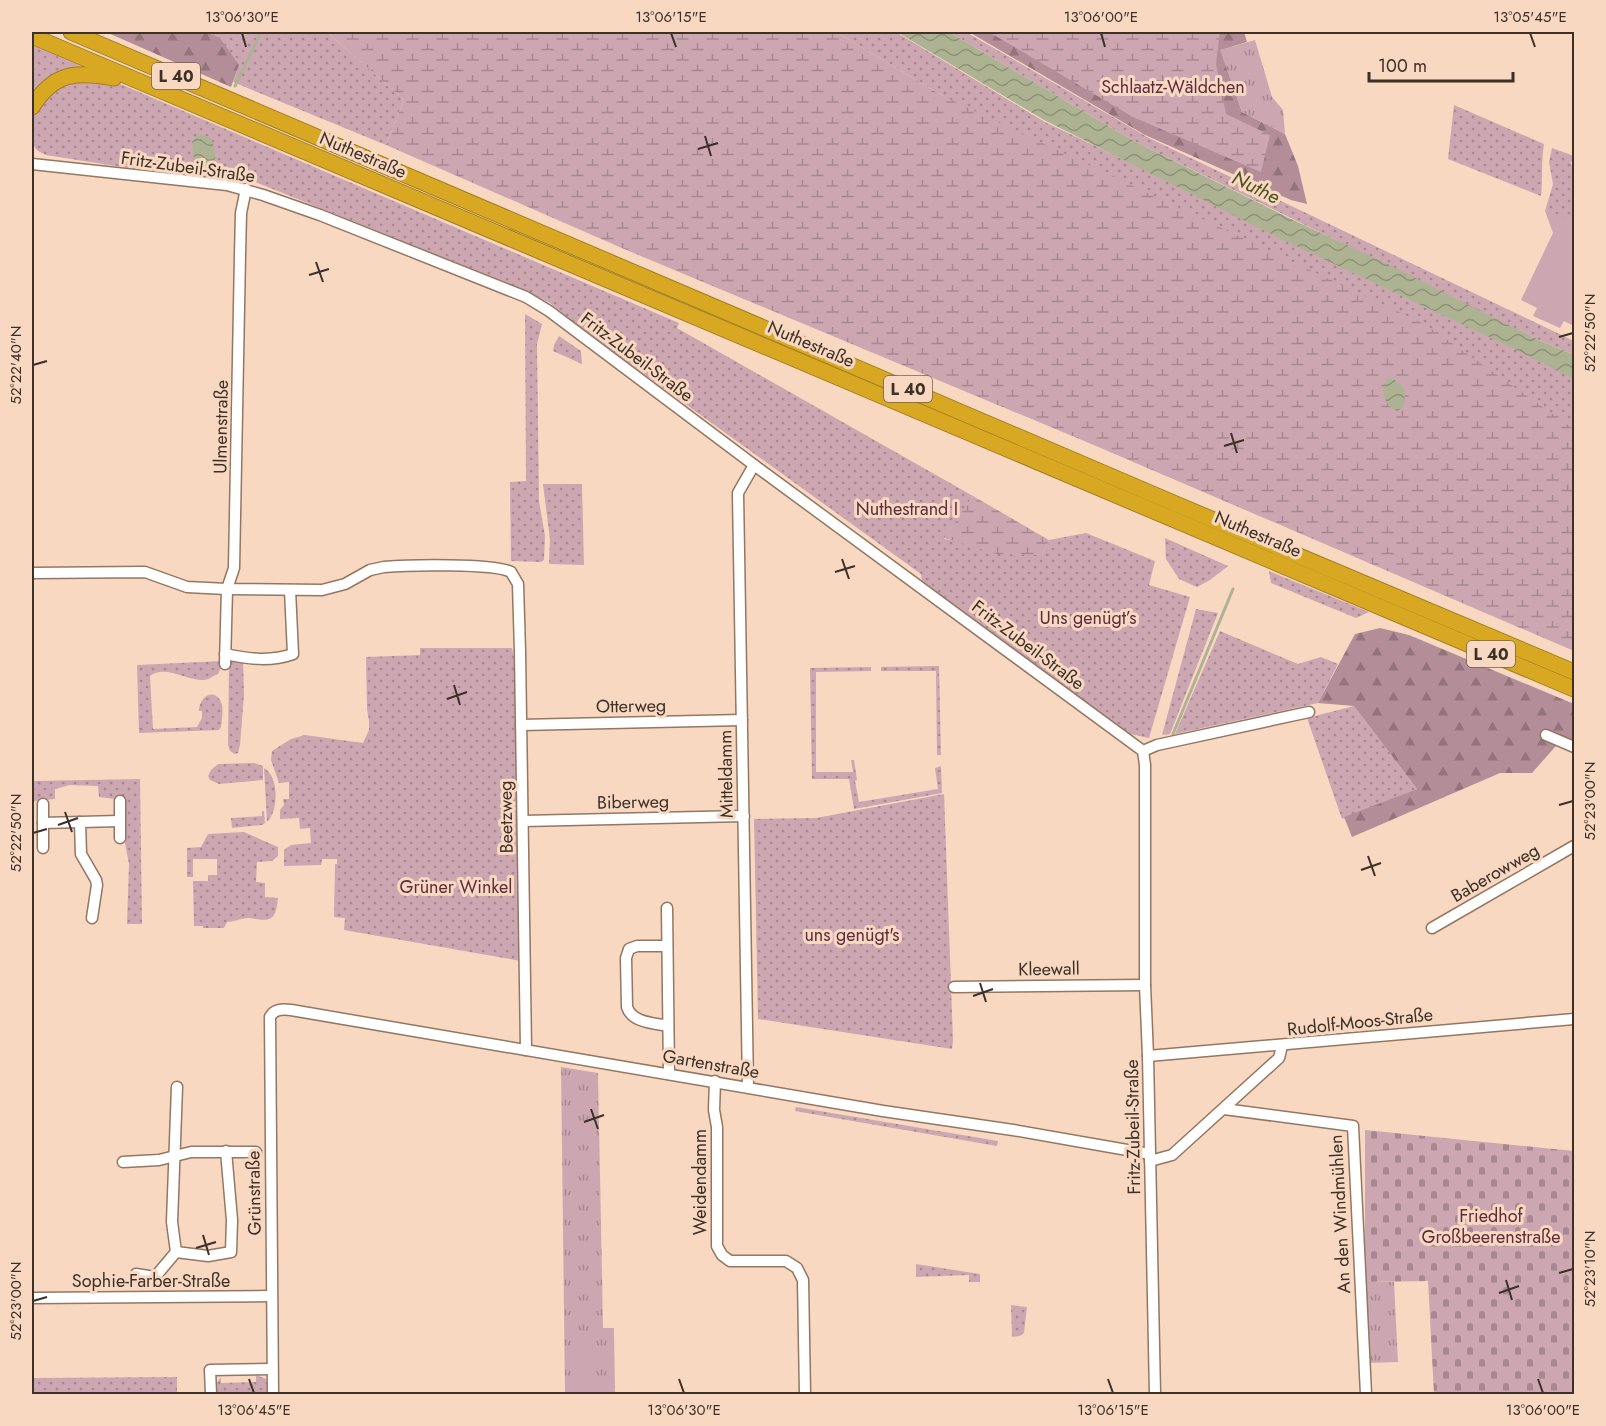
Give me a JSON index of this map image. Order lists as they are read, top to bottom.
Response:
{
  "streets": {
    "highway": ["L 40", "Nuthestraße"],
    "street": [
      "Fritz-Zubeil-Straße",
      "Ulmenstraße",
      "Otterweg",
      "Mitteldamm",
      "Biberweg",
      "Beetzweg",
      "Baberowweg",
      "Kleewall",
      "Rudolf-Moos-Straße",
      "Gartenstraße",
      "Weidendamm",
      "Grünstraße",
      "An den Windmühlen",
      "Sophie-Farber-Straße"
    ]
  },
  "crossings": [
    ["Fritz-Zubeil-Straße", "Ulmenstraße"],
    ["Fritz-Zubeil-Straße", "Mitteldamm"],
    ["Fritz-Zubeil-Straße", "Kleewall"],
    ["Fritz-Zubeil-Straße", "Rudolf-Moos-Straße"],
    ["Fritz-Zubeil-Straße", "Gartenstraße"],
    ["Ulmenstraße", "Beetzweg"],
    ["Otterweg", "Mitteldamm"],
    ["Otterweg", "Beetzweg"],
    ["Mitteldamm", "Biberweg"],
    ["Mitteldamm", "Gartenstraße"],
    ["Biberweg", "Beetzweg"],
    ["Beetzweg", "Gartenstraße"],
    ["Gartenstraße", "Weidendamm"],
    ["Gartenstraße", "Grünstraße"],
    ["Grünstraße", "Sophie-Farber-Straße"]
  ],
  "water": ["Nuthe"],
  "parks": [
    "Schlaatz-Wäldchen",
    "Nuthestrand I",
    "Uns genügt’s",
    "Grüner Winkel",
    "uns genügt's",
    "Friedhof Großbeerenstraße"
  ],
  "scale_bar": "100 m",
  "coordinates": [
    "13°06'30\"E",
    "13°06'15\"E",
    "13°06'00\"E",
    "13°05'45\"E",
    "52°22'50\"N",
    "52°22'40\"N",
    "52°23'00\"N",
    "52°23'10\"N",
    "13°06'45\"E"
  ]
}
